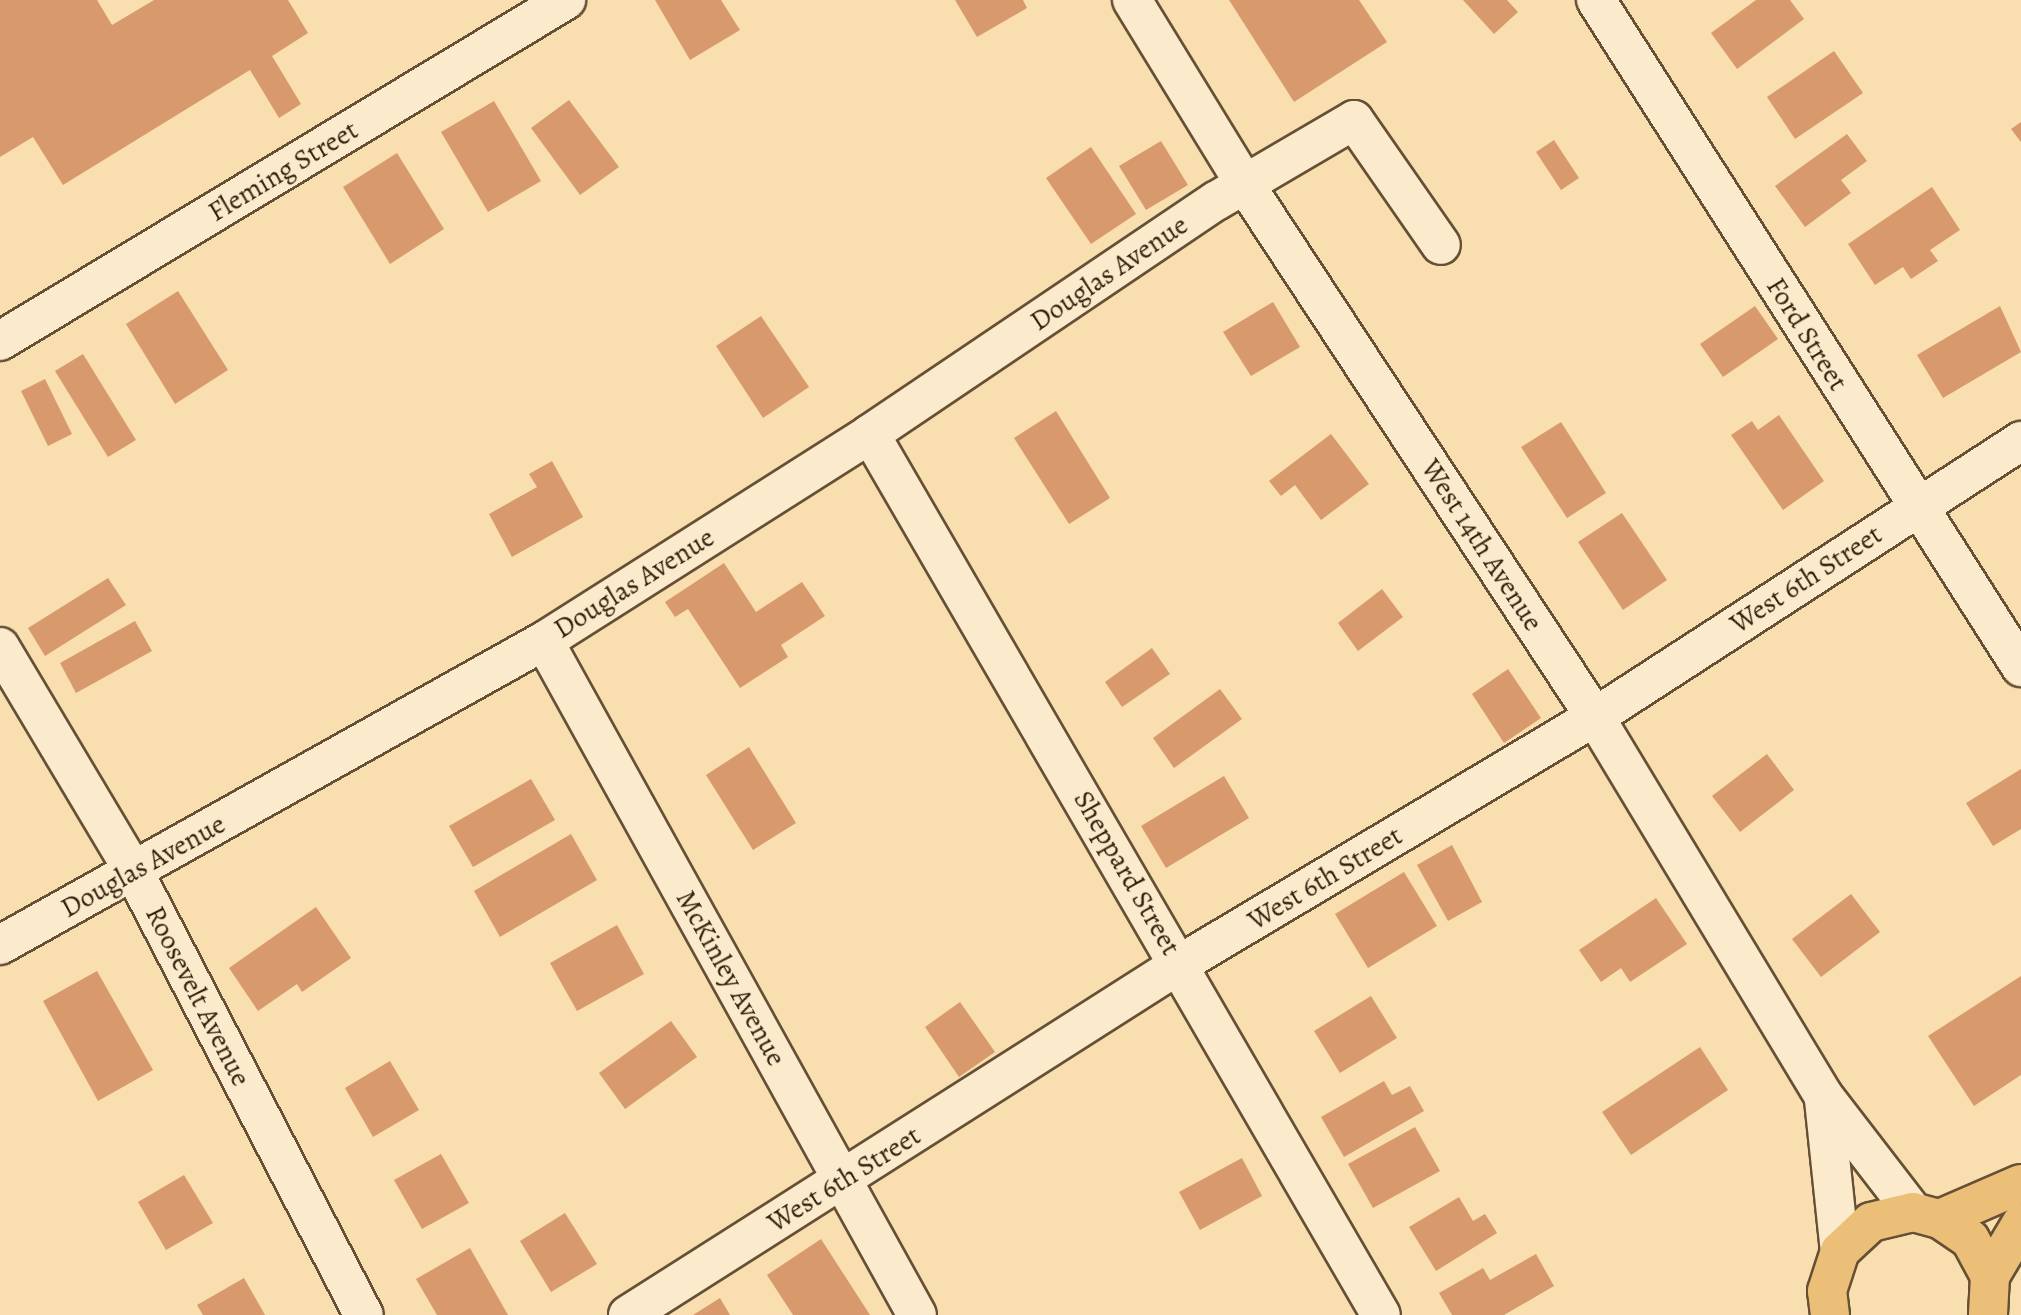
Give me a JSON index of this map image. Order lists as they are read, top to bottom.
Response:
{
  "streets": {
    "street": [
      "Fleming Street",
      "Douglas Avenue",
      "Ford Street",
      "West 14th Avenue",
      "West 6th Street",
      "Sheppard Street",
      "McKinley Avenue",
      "Roosevelt Avenue"
    ]
  },
  "crossings": [
    ["Douglas Avenue", "West 14th Avenue"],
    ["Douglas Avenue", "Sheppard Street"],
    ["Douglas Avenue", "McKinley Avenue"],
    ["Douglas Avenue", "Roosevelt Avenue"],
    ["Ford Street", "West 6th Street"],
    ["West 14th Avenue", "West 6th Street"],
    ["West 6th Street", "Sheppard Street"],
    ["West 6th Street", "McKinley Avenue"]
  ]
}
